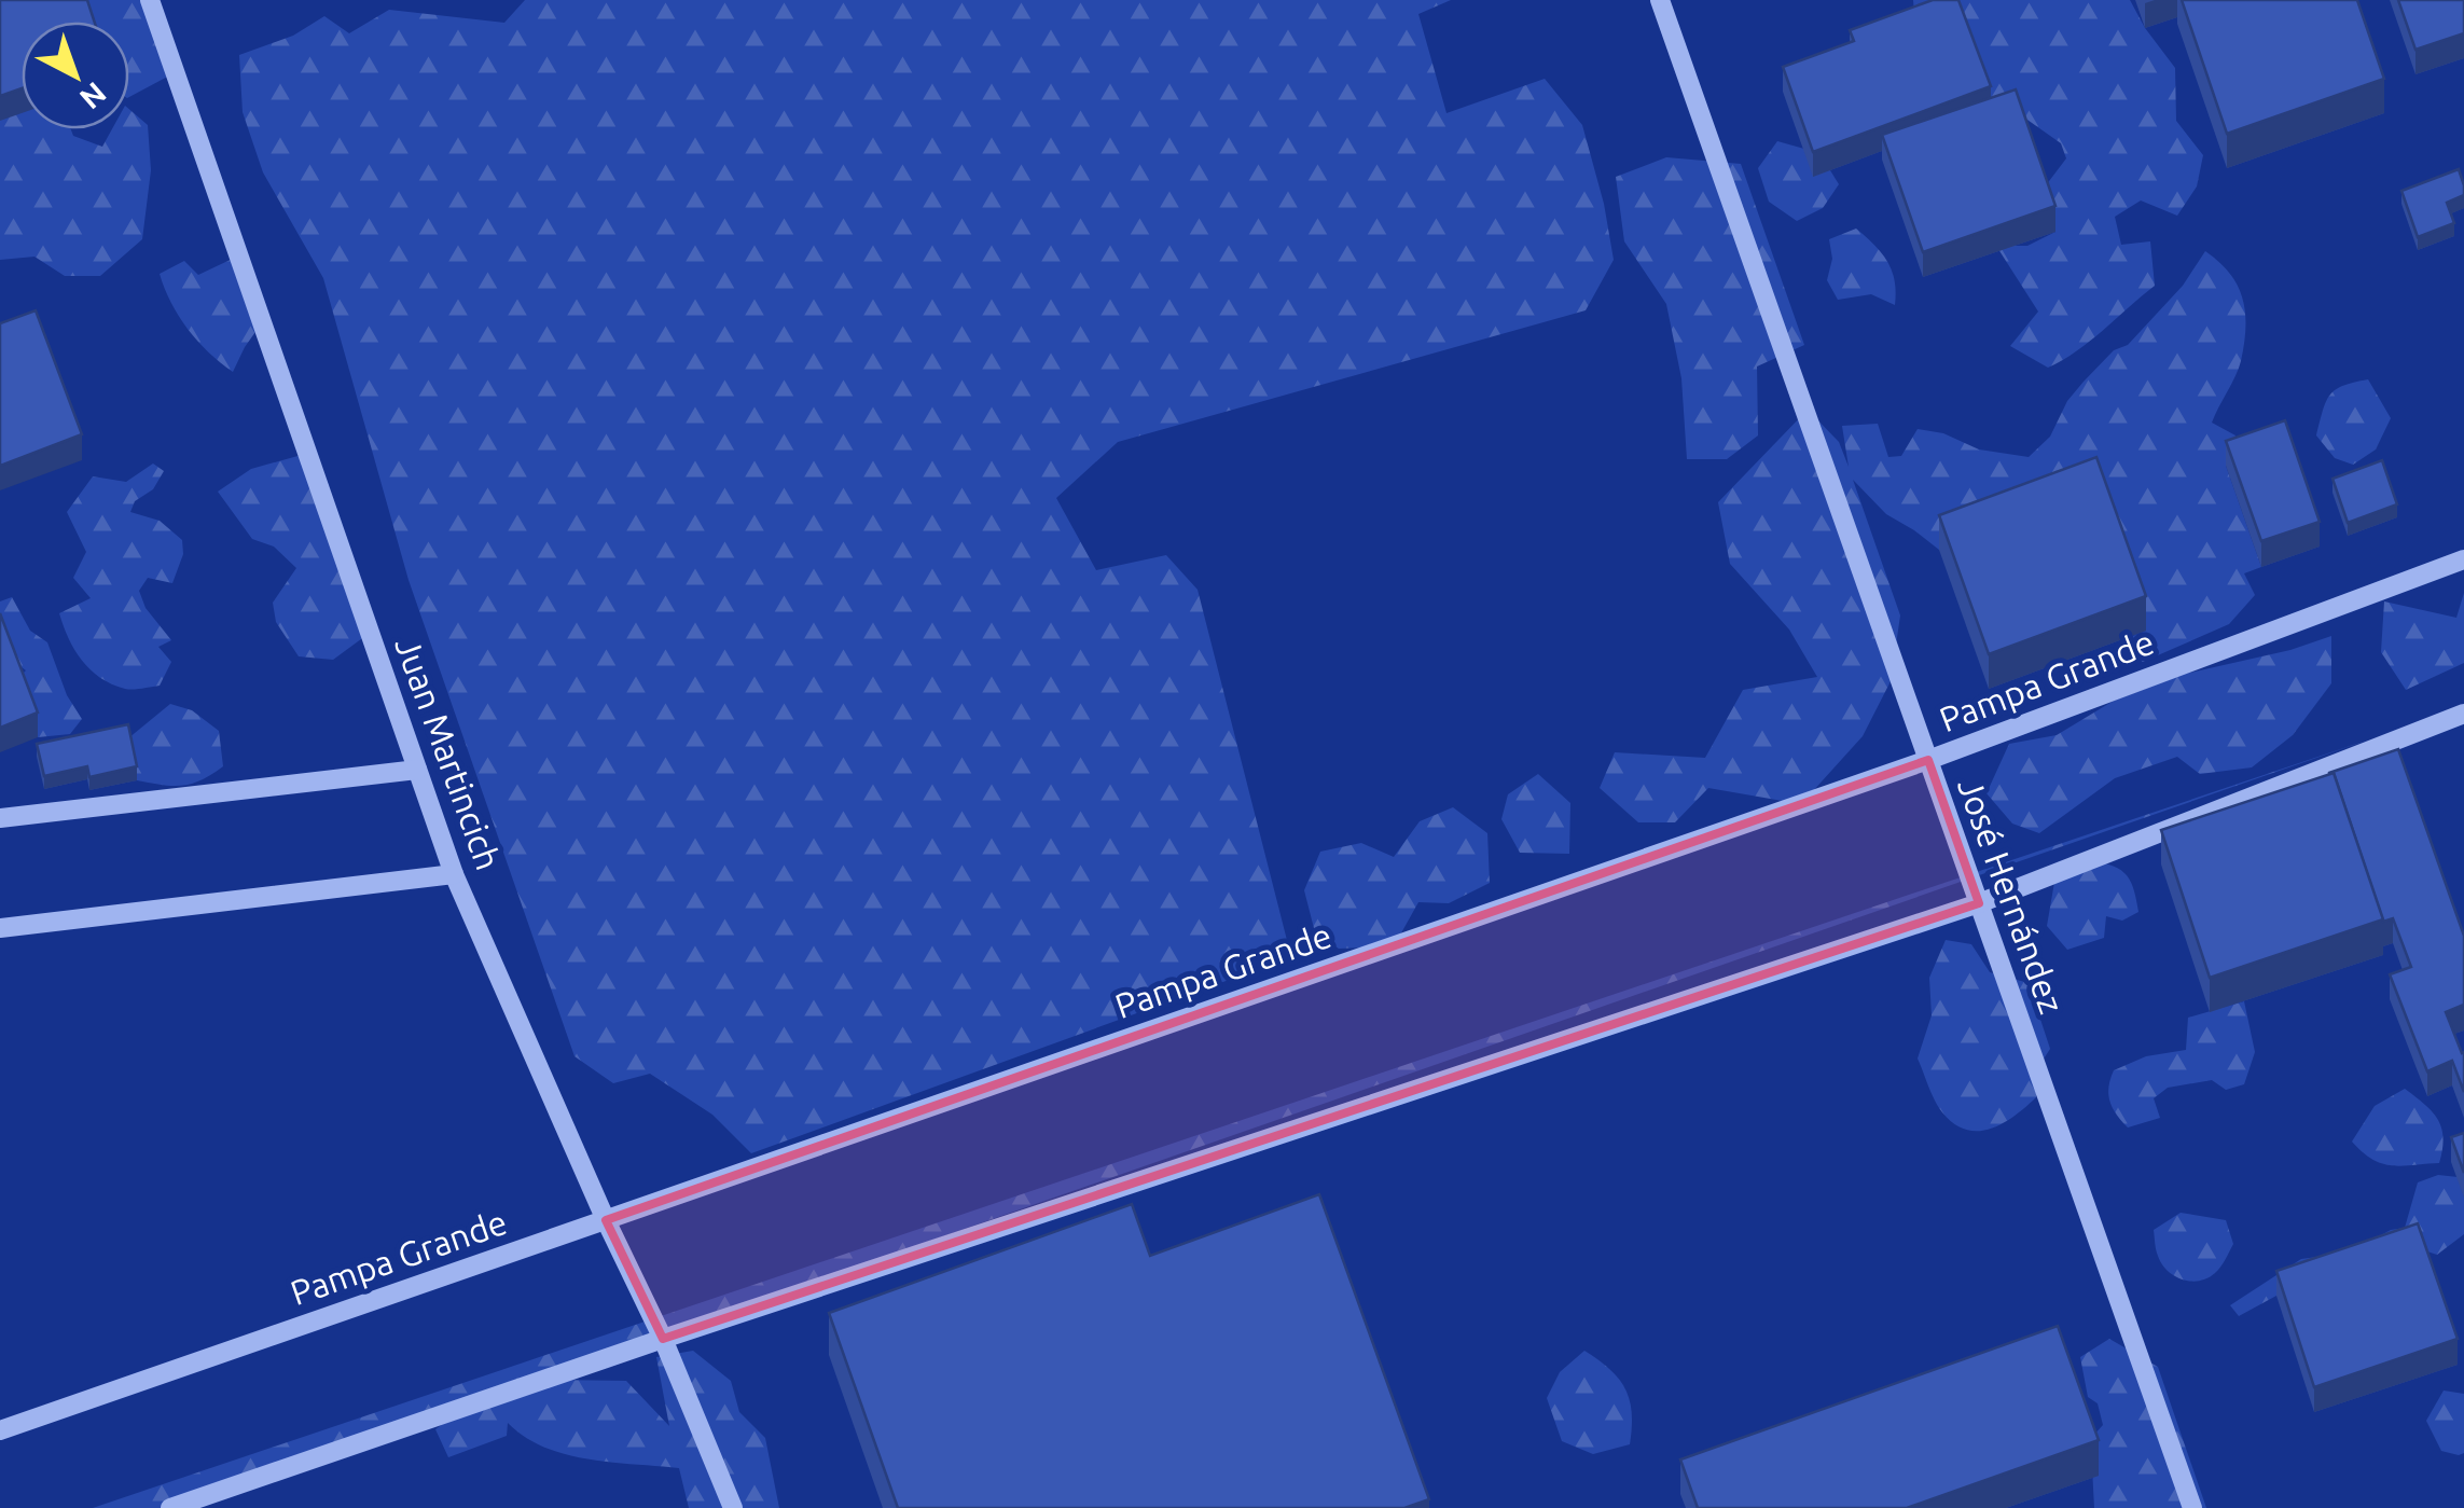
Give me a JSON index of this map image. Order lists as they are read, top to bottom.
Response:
{
  "streets": {
    "street": ["Pampa Grande", "Juan Martincich", "José Hernández"]
  },
  "crossings": [
    ["Pampa Grande", "Juan Martincich"],
    ["Pampa Grande", "José Hernández"]
  ],
  "north": "bottom right"
}
